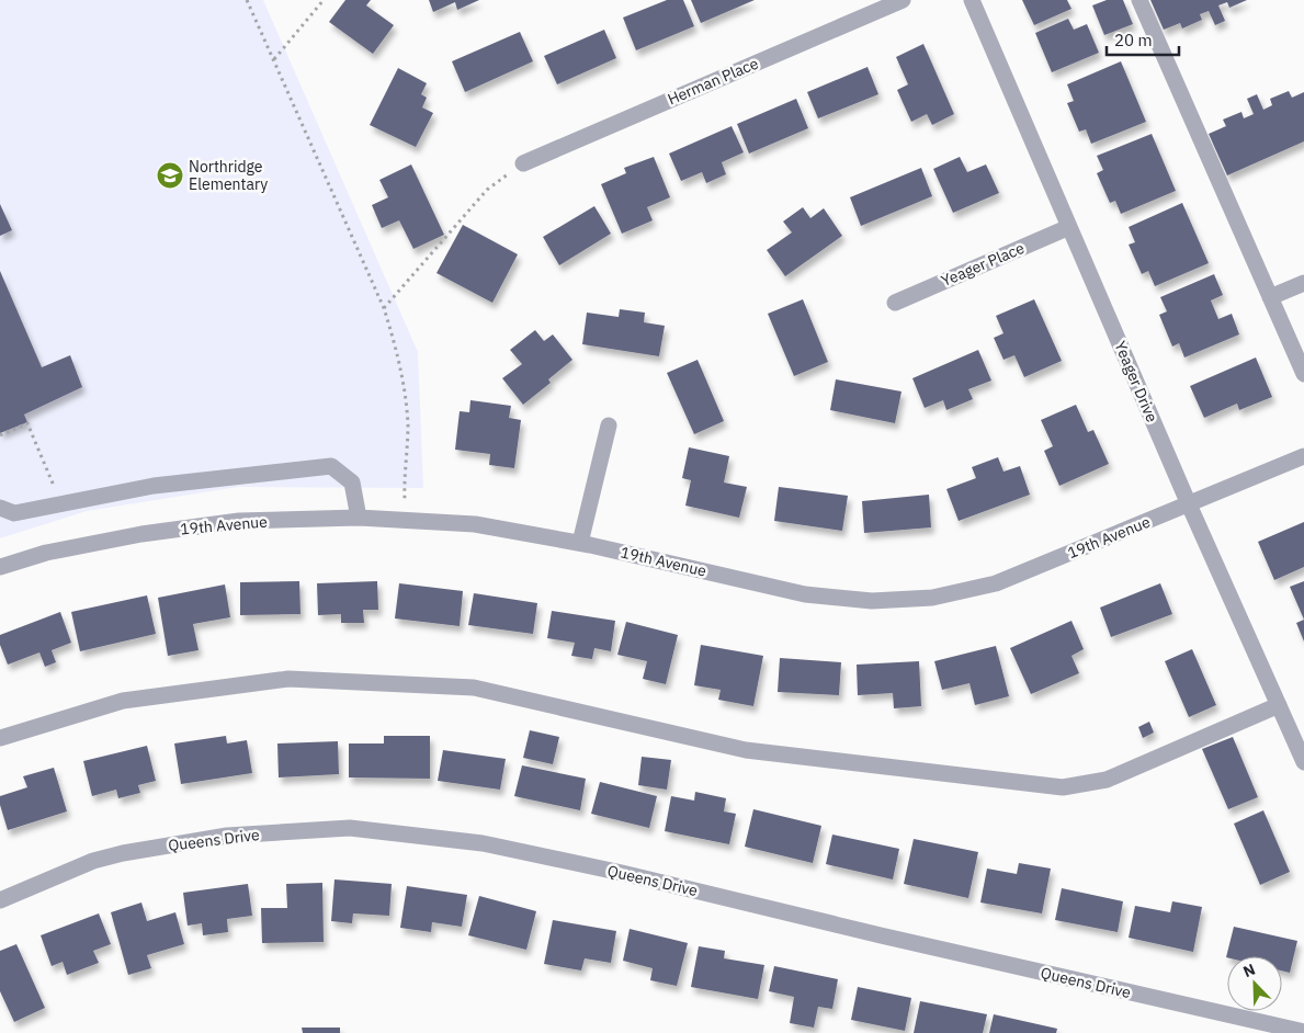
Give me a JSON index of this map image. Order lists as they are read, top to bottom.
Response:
{
  "streets": {
    "street": [
      "Herman Place",
      "Yeager Place",
      "Yeager Drive",
      "19th Avenue",
      "Queens Drive"
    ]
  },
  "crossings": [
    ["Yeager Place", "Yeager Drive"],
    ["Yeager Drive", "19th Avenue"]
  ],
  "places": {
    "school or university": ["Northridge Elementary"]
  },
  "scale_bar": "20 m",
  "north": "top left"
}
